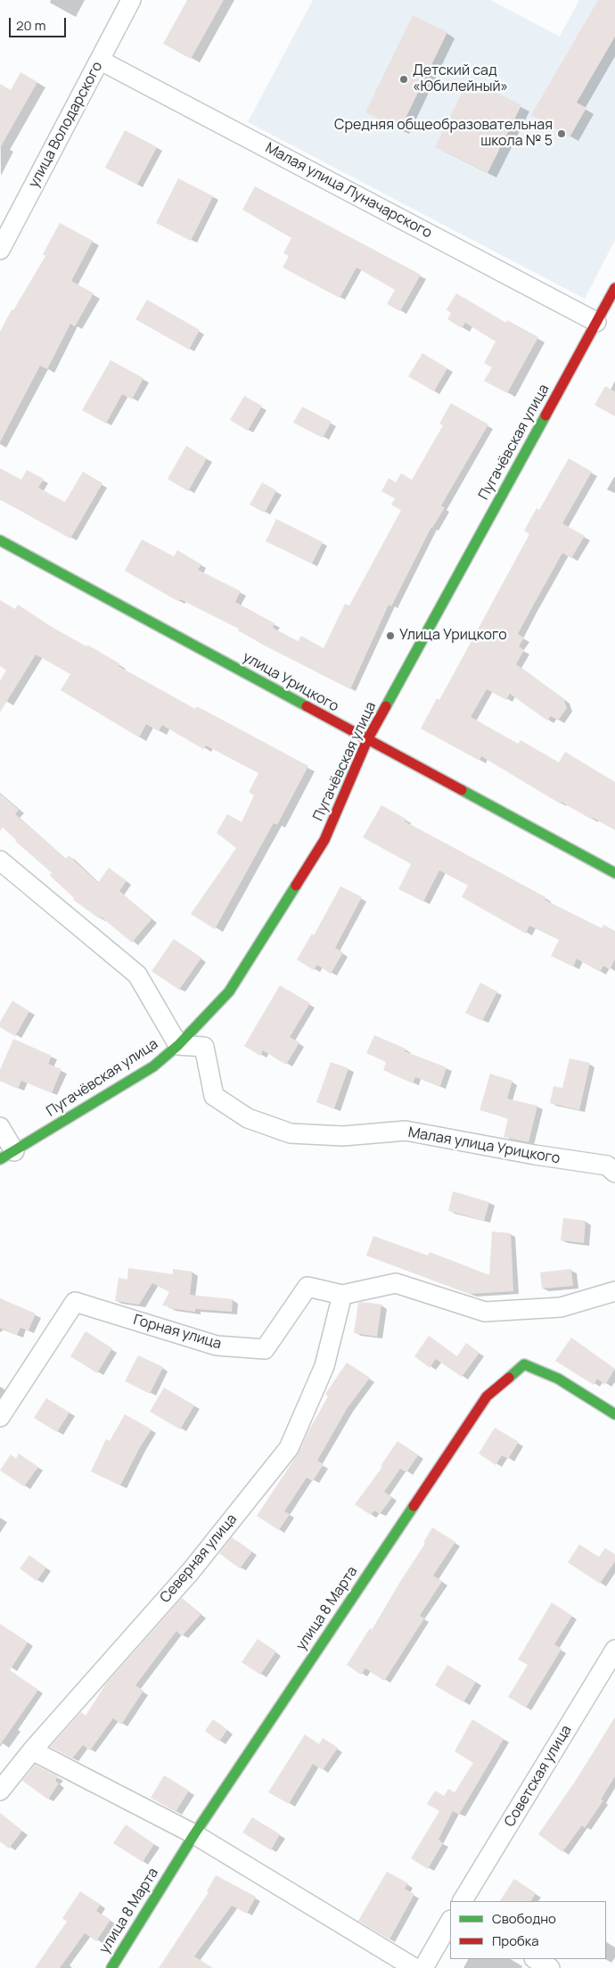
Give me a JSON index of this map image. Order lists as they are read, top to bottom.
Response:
{
  "streets": {
    "street": [
      "улица Володарского",
      "Малая улица Луначарского",
      "Пугачёвская улица",
      "улица Урицкого",
      "Малая улица Урицкого",
      "Горная улица",
      "Северная улица",
      "улица 8 Марта",
      "Советская улица"
    ]
  },
  "crossings": [
    ["улица Володарского", "Малая улица Луначарского"],
    ["Малая улица Луначарского", "Пугачёвская улица"],
    ["Пугачёвская улица", "улица Урицкого"],
    ["Пугачёвская улица", "Малая улица Урицкого"],
    ["Горная улица", "Северная улица"]
  ],
  "places": ["Детский сад «Юбилейный»", "Средняя общеобразовательная школа № 5", "Улица Урицкого"],
  "legend": ["Свободно", "Пробка"],
  "scale_bar": "20 m"
}
